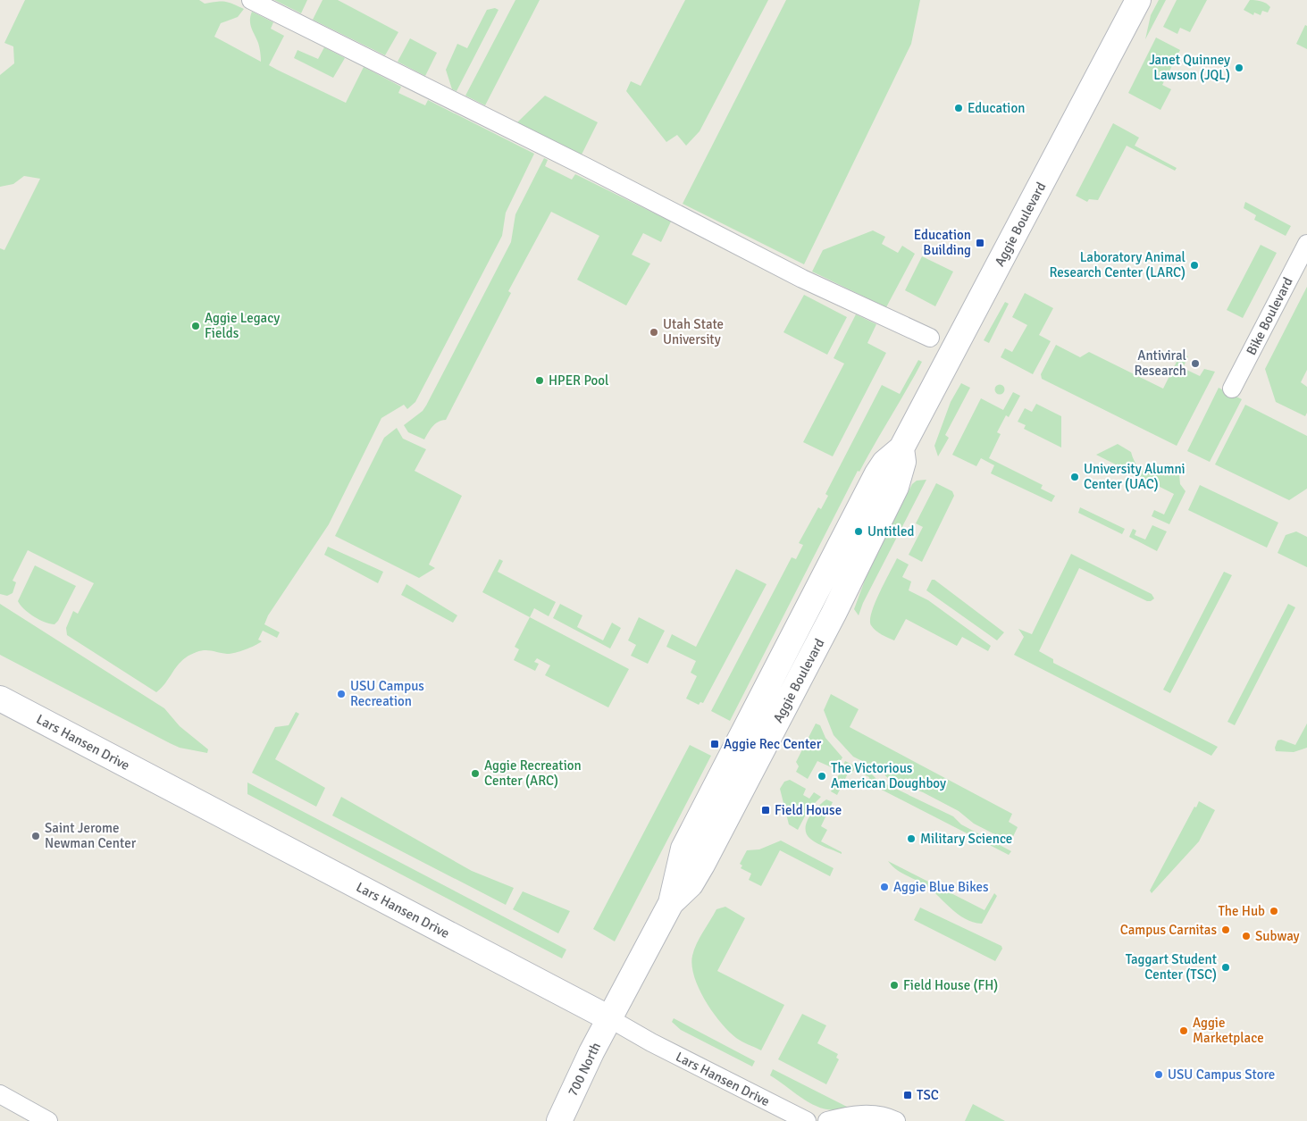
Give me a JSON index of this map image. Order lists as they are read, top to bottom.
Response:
{
  "streets": {
    "street": [
      "Aggie Boulevard",
      "Bike Boulevard",
      "Lars Hansen Drive",
      "700 North"
    ]
  },
  "crossings": [
    ["Aggie Boulevard", "Lars Hansen Drive"],
    ["Aggie Boulevard", "700 North"],
    ["Lars Hansen Drive", "700 North"]
  ],
  "places": {
    "other": [
      "Janet Quinney Lawson (JQL)",
      "Education",
      "Laboratory Animal Research Center (LARC)",
      "Aggie Legacy Fields",
      "Utah State University",
      "Antiviral Research",
      "HPER Pool",
      "University Alumni Center (UAC)",
      "Untitled",
      "USU Campus Recreation",
      "Aggie Recreation Center (ARC)",
      "The Victorious American Doughboy",
      "Saint Jerome Newman Center",
      "Military Science",
      "Aggie Blue Bikes",
      "The Hub",
      "Campus Carnitas",
      "Subway",
      "Taggart Student Center (TSC)",
      "Field House (FH)",
      "Aggie Marketplace",
      "USU Campus Store"
    ],
    "transit": [
      "Education Building",
      "Aggie Rec Center",
      "Field House",
      "TSC"
    ]
  }
}
